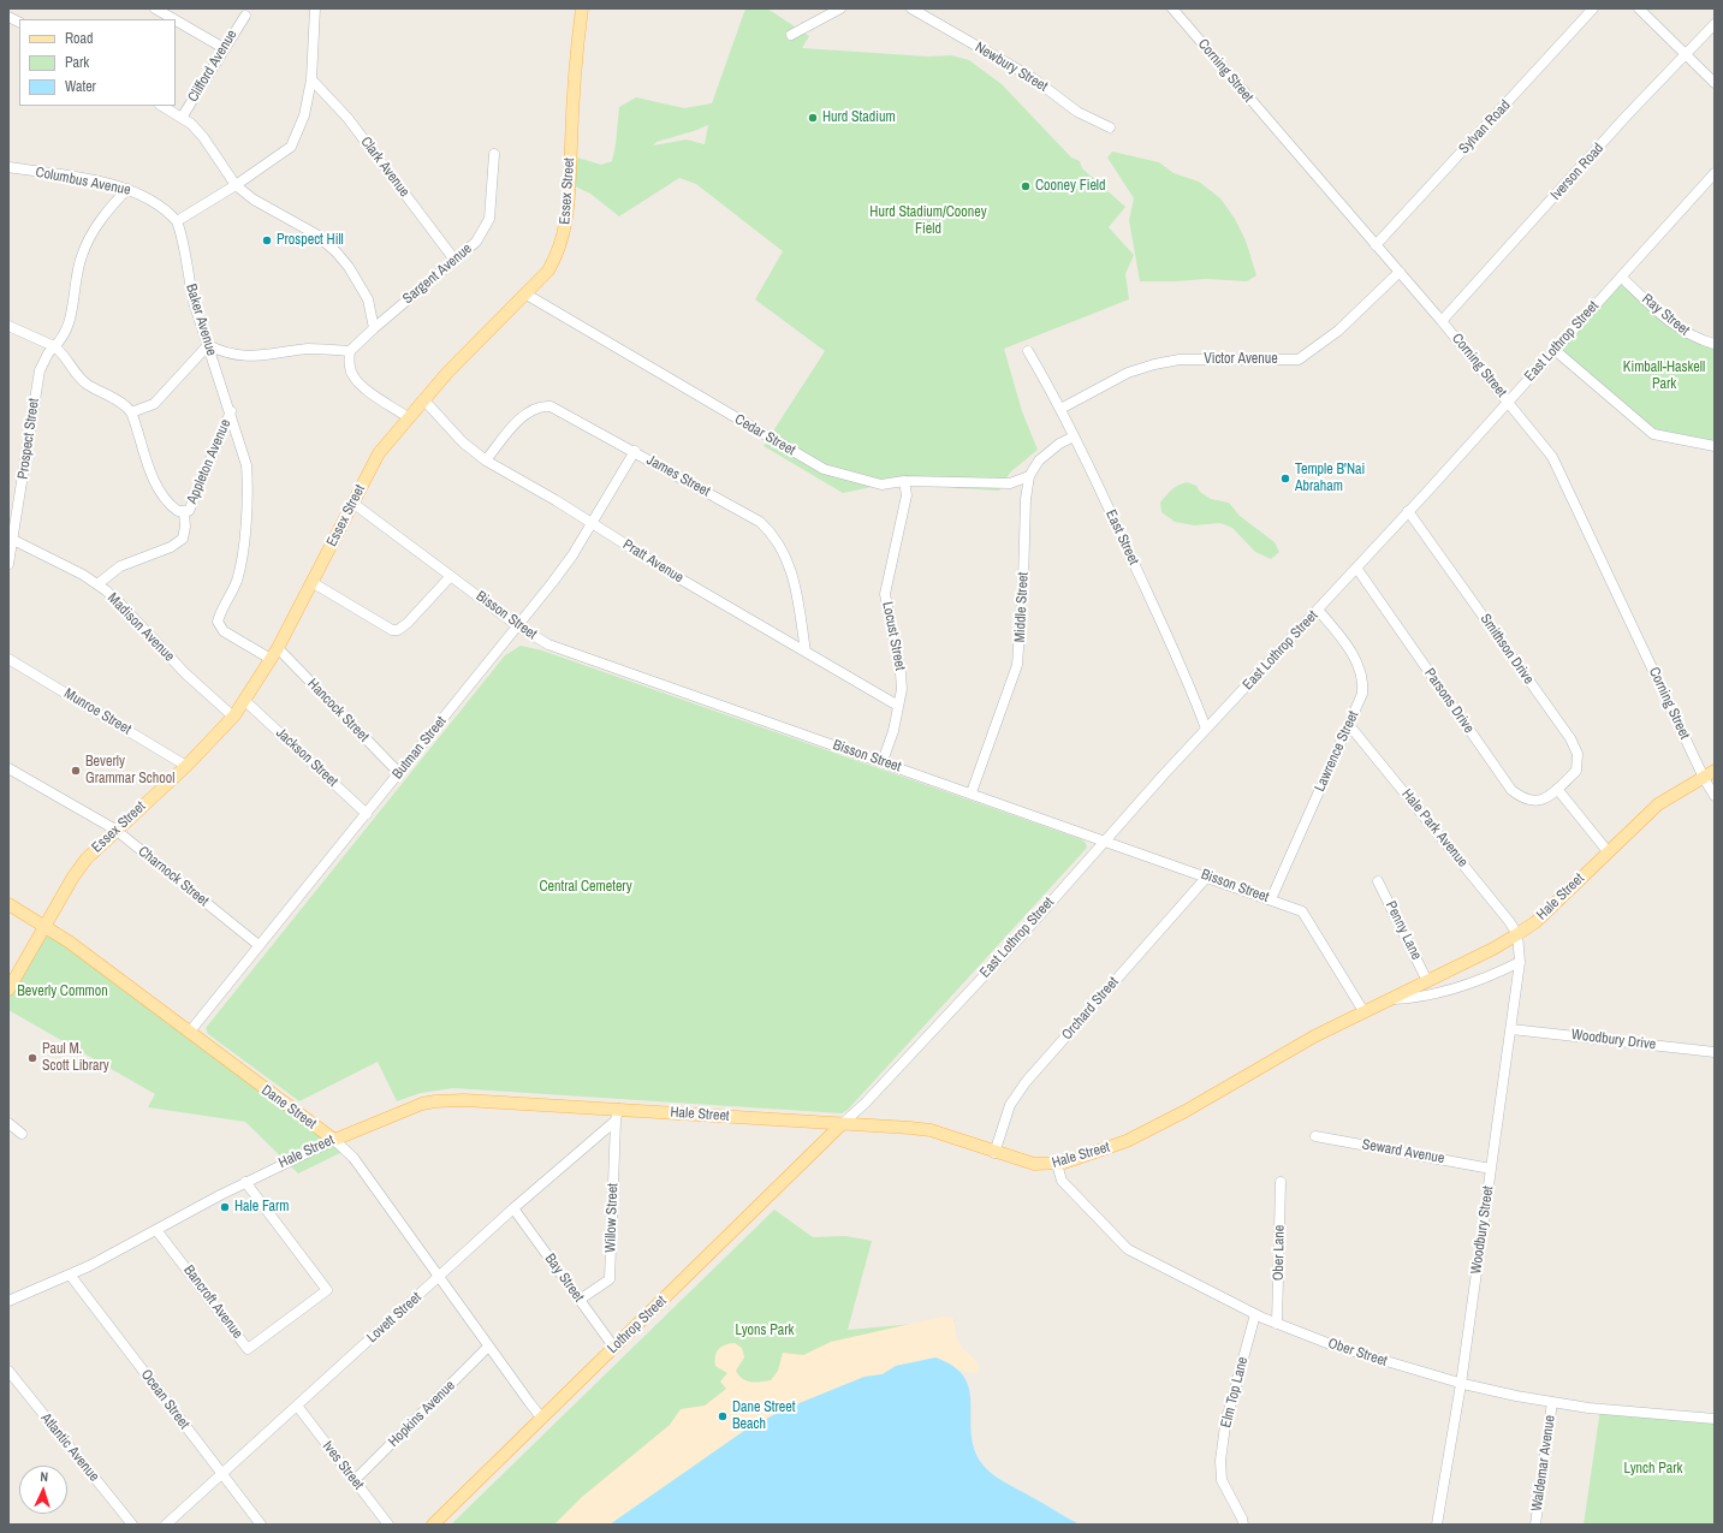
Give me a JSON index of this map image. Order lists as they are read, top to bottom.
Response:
{
  "streets": {
    "main road": [
      "Essex Street",
      "Hale Street",
      "Dane Street",
      "Lothrop Street"
    ],
    "street": [
      "Clifford Avenue",
      "Newbury Street",
      "Corning Street",
      "Sylvan Road",
      "Clark Avenue",
      "Iverson Road",
      "Columbus Avenue",
      "Sargent Avenue",
      "Ray Street",
      "Baker Avenue",
      "East Lothrop Street",
      "Victor Avenue",
      "Cedar Street",
      "Prospect Street",
      "Appleton Avenue",
      "James Street",
      "East Street",
      "Pratt Avenue",
      "Middle Street",
      "Bisson Street",
      "Madison Avenue",
      "Locust Street",
      "Smithson Drive",
      "Parsons Drive",
      "Hancock Street",
      "Munroe Street",
      "Butman Street",
      "Lawrence Street",
      "Jackson Street",
      "Hale Park Avenue",
      "Charnock Street",
      "Penny Lane",
      "Orchard Street",
      "Woodbury Drive",
      "Seward Avenue",
      "Willow Street",
      "Woodbury Street",
      "Ober Lane",
      "Bay Street",
      "Bancroft Avenue",
      "Lovett Street",
      "Ober Street",
      "Elm Top Lane",
      "Ocean Street",
      "Hopkins Avenue",
      "Atlantic Avenue",
      "Waldemar Avenue",
      "Ives Street"
    ]
  },
  "crossings": [
    ["Corning Street", "Sylvan Road"],
    ["Corning Street", "Iverson Road"],
    ["Corning Street", "East Lothrop Street"],
    ["Corning Street", "Victor Avenue"],
    ["Corning Street", "Hale Street"],
    ["Clark Avenue", "Sargent Avenue"],
    ["Columbus Avenue", "Baker Avenue"],
    ["Essex Street", "Baker Avenue"],
    ["Essex Street", "Cedar Street"],
    ["Essex Street", "Pratt Avenue"],
    ["Essex Street", "Bisson Street"],
    ["Essex Street", "Madison Avenue"],
    ["Essex Street", "Hancock Street"],
    ["Essex Street", "Munroe Street"],
    ["Essex Street", "Jackson Street"],
    ["Essex Street", "Charnock Street"],
    ["Essex Street", "Dane Street"],
    ["Ray Street", "East Lothrop Street"],
    ["Baker Avenue", "Appleton Avenue"],
    ["East Lothrop Street", "East Street"],
    ["East Lothrop Street", "Bisson Street"],
    ["East Lothrop Street", "Smithson Drive"],
    ["East Lothrop Street", "Parsons Drive"],
    ["East Lothrop Street", "Lawrence Street"],
    ["East Lothrop Street", "Hale Street"],
    ["East Lothrop Street", "Lothrop Street"],
    ["Victor Avenue", "East Street"],
    ["Cedar Street", "Middle Street"],
    ["Cedar Street", "Locust Street"],
    ["Prospect Street", "Madison Avenue"],
    ["James Street", "Pratt Avenue"],
    ["James Street", "Butman Street"],
    ["East Street", "Middle Street"],
    ["Pratt Avenue", "Locust Street"],
    ["Pratt Avenue", "Butman Street"],
    ["Middle Street", "Bisson Street"],
    ["Bisson Street", "Locust Street"],
    ["Bisson Street", "Butman Street"],
    ["Bisson Street", "Lawrence Street"],
    ["Bisson Street", "Hale Street"],
    ["Bisson Street", "Orchard Street"],
    ["Smithson Drive", "Parsons Drive"],
    ["Hancock Street", "Butman Street"],
    ["Butman Street", "Jackson Street"],
    ["Butman Street", "Charnock Street"],
    ["Butman Street", "Dane Street"],
    ["Lawrence Street", "Hale Park Avenue"],
    ["Hale Park Avenue", "Hale Street"],
    ["Hale Park Avenue", "Woodbury Street"],
    ["Hale Street", "Penny Lane"],
    ["Hale Street", "Orchard Street"],
    ["Hale Street", "Dane Street"],
    ["Hale Street", "Woodbury Street"],
    ["Hale Street", "Bancroft Avenue"],
    ["Hale Street", "Lothrop Street"],
    ["Hale Street", "Ober Street"],
    ["Hale Street", "Ocean Street"],
    ["Woodbury Drive", "Woodbury Street"],
    ["Dane Street", "Lovett Street"],
    ["Dane Street", "Lothrop Street"],
    ["Dane Street", "Hopkins Avenue"],
    ["Seward Avenue", "Woodbury Street"],
    ["Willow Street", "Bay Street"],
    ["Willow Street", "Lovett Street"],
    ["Woodbury Street", "Ober Street"],
    ["Ober Lane", "Ober Street"],
    ["Bay Street", "Lovett Street"],
    ["Bay Street", "Lothrop Street"],
    ["Lovett Street", "Ocean Street"],
    ["Lovett Street", "Ives Street"],
    ["Ober Street", "Elm Top Lane"],
    ["Ober Street", "Waldemar Avenue"],
    ["Hopkins Avenue", "Ives Street"]
  ],
  "parks": [
    "Hurd Stadium/Cooney Field",
    "Kimball-Haskell Park",
    "Central Cemetery",
    "Beverly Common",
    "Lyons Park",
    "Lynch Park"
  ],
  "places": [
    "Hurd Stadium",
    "Cooney Field",
    "Prospect Hill",
    "Temple B'Nai Abraham",
    "Beverly Grammar School",
    "Paul M. Scott Library",
    "Hale Farm",
    "Dane Street Beach"
  ],
  "legend": ["Road", "Park", "Water"],
  "north": "top"
}
